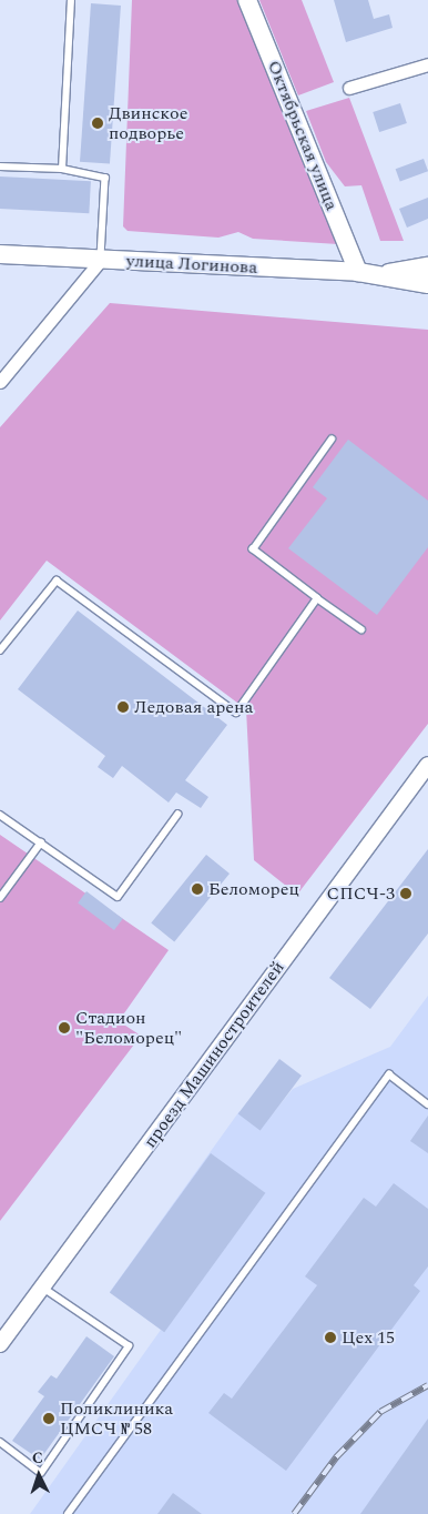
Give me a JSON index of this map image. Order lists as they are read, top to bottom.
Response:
{
  "streets": {
    "main road": ["Октябрьская улица", "улица Логинова"],
    "street": ["проезд Машиностроителей"]
  },
  "crossings": [
    ["Октябрьская улица", "улица Логинова"]
  ],
  "places": [
    "Двинское подворье",
    "Ледовая арена",
    "Беломорец",
    "СПСЧ-3",
    "Стадион \"Беломорец\"",
    "Цех 15",
    "Поликлиника ЦМСЧ № 58"
  ],
  "north": "top"
}
